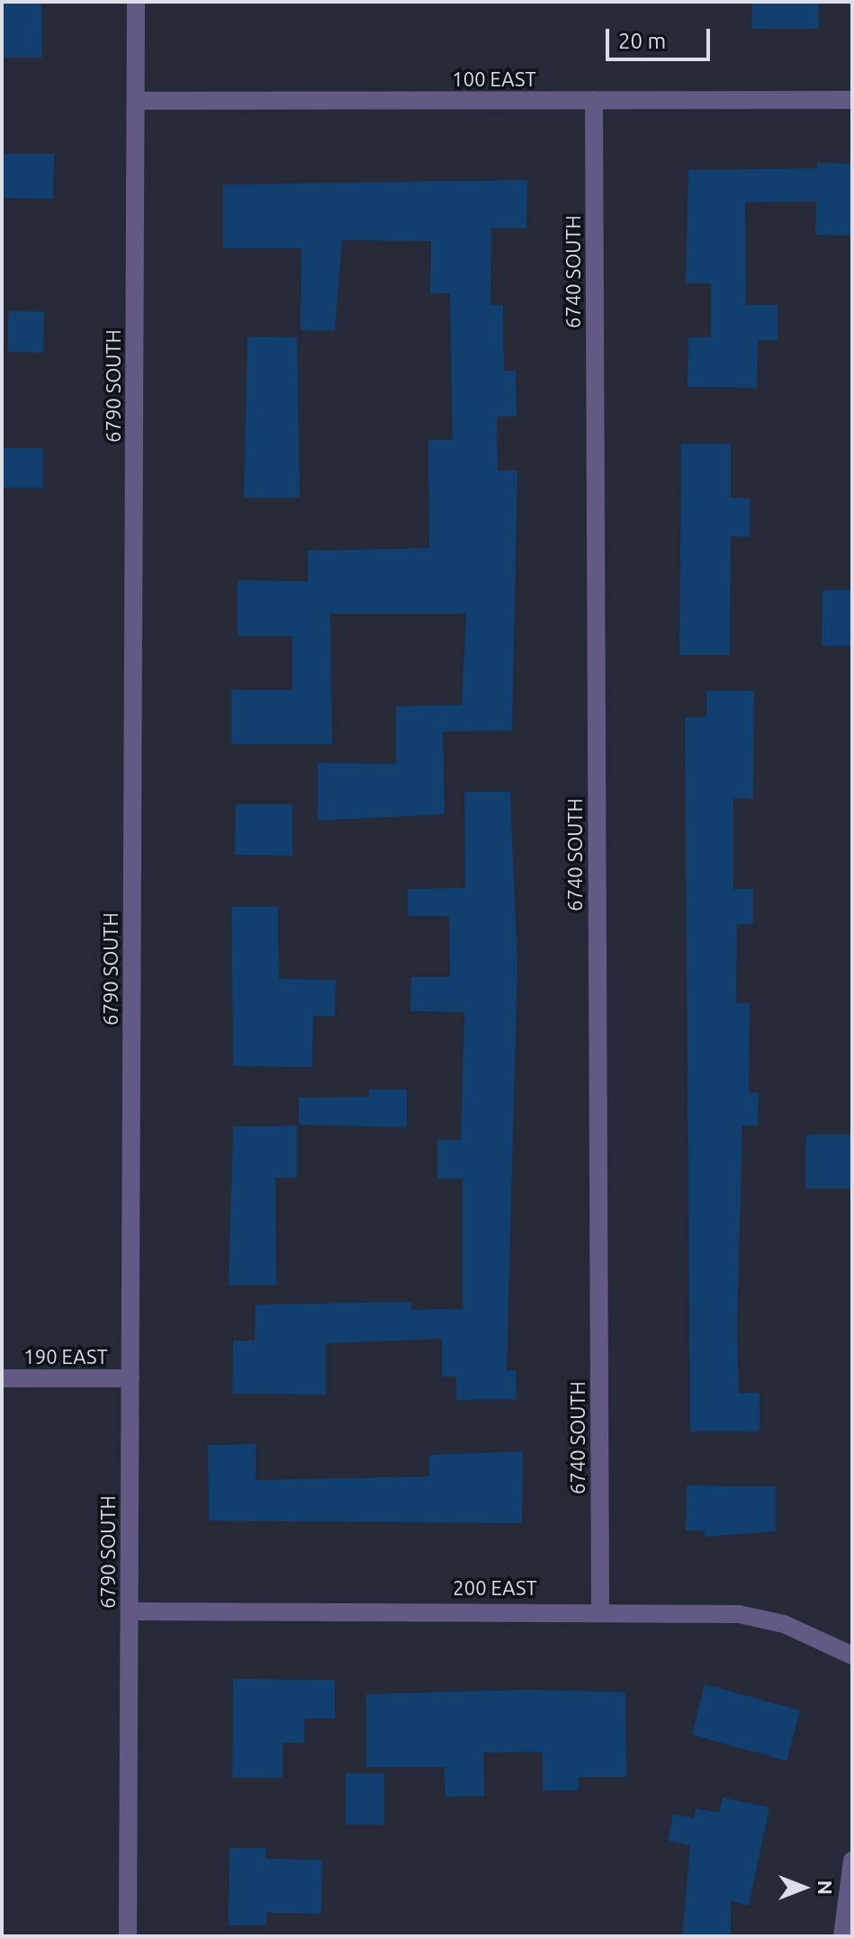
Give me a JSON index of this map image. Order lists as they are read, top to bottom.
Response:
{
  "streets": {
    "street": [
      "100 EAST",
      "6740 SOUTH",
      "6790 SOUTH",
      "190 EAST",
      "200 EAST"
    ]
  },
  "crossings": [
    ["100 EAST", "6740 SOUTH"],
    ["100 EAST", "6790 SOUTH"],
    ["6740 SOUTH", "200 EAST"],
    ["6790 SOUTH", "190 EAST"],
    ["6790 SOUTH", "200 EAST"]
  ],
  "scale_bar": "20 m",
  "north": "right"
}
